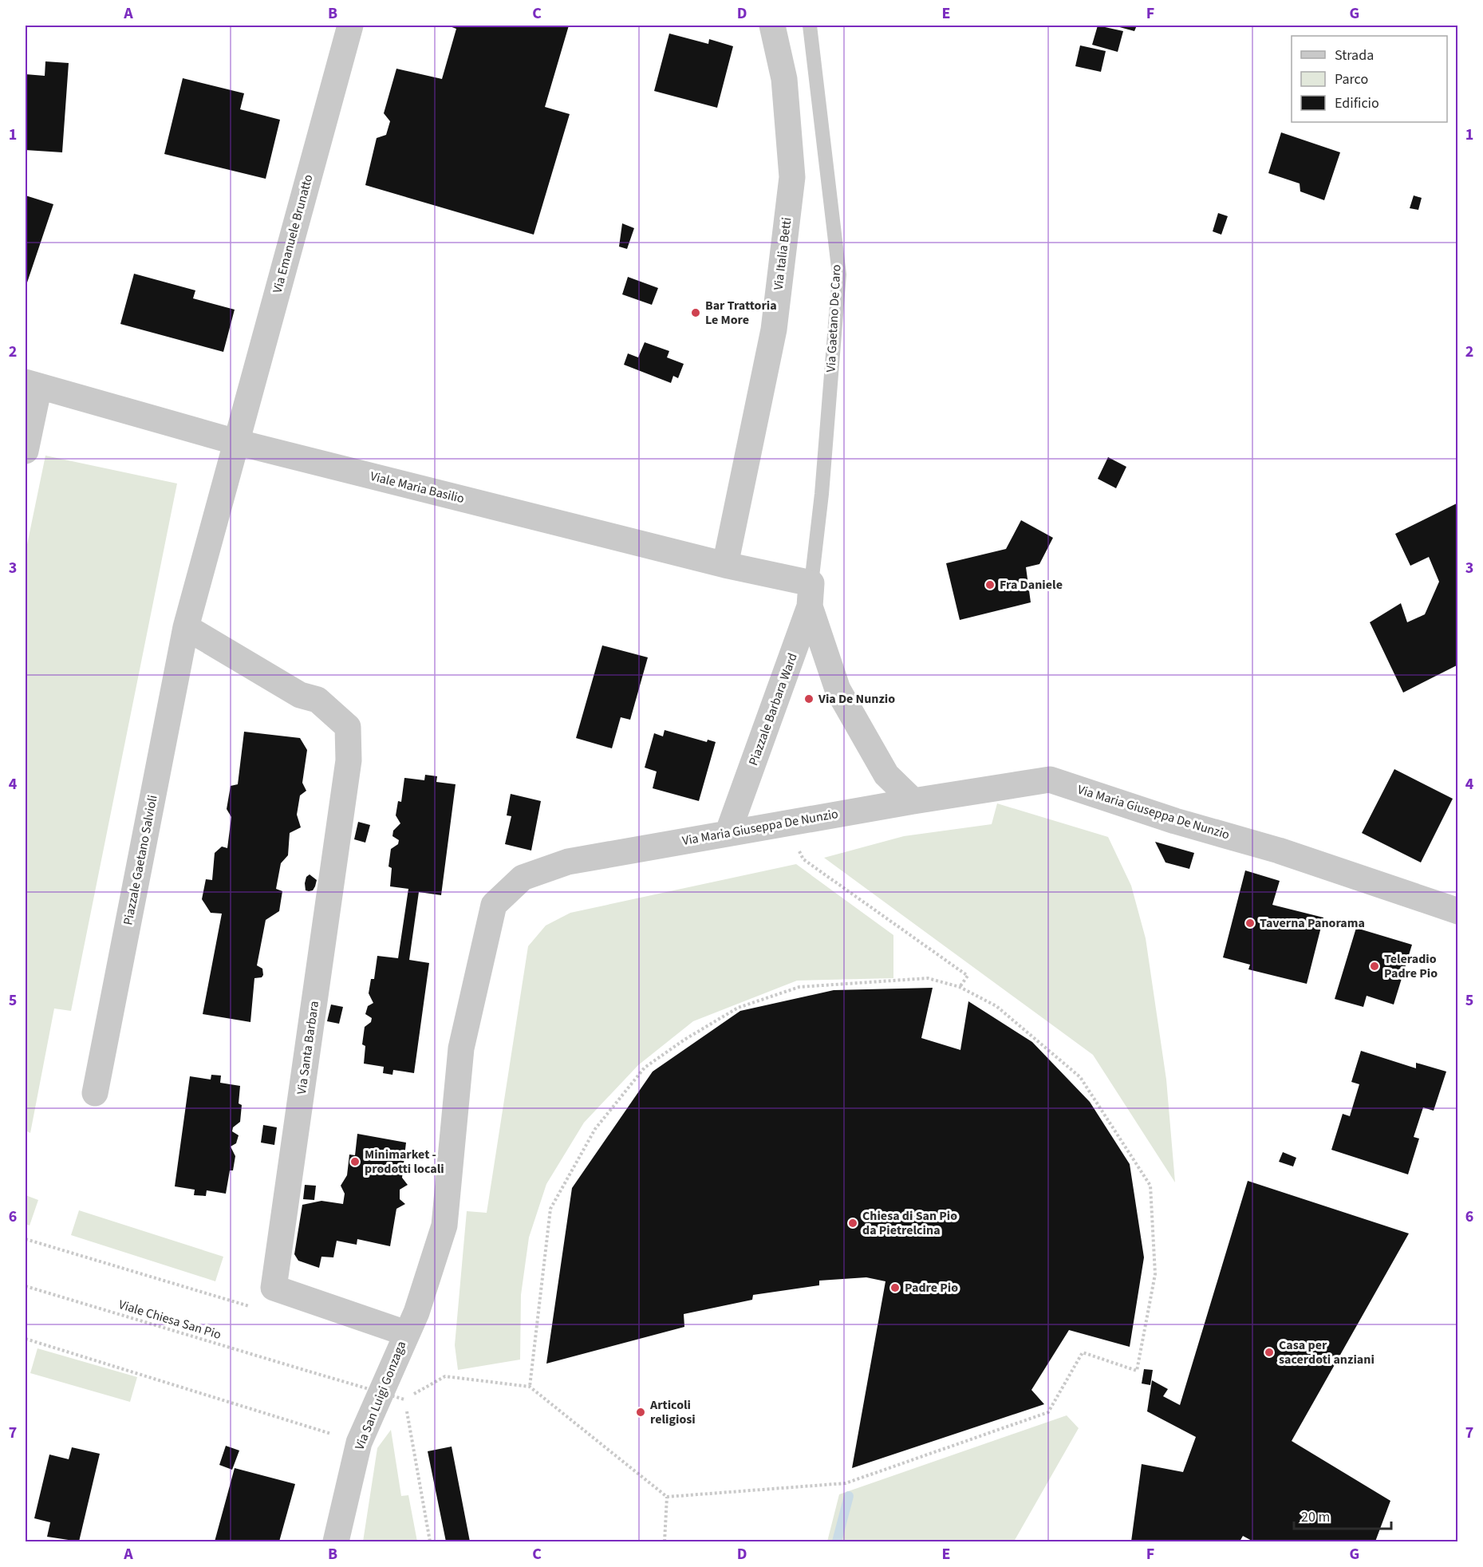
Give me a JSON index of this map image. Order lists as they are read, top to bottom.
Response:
{
  "streets": {
    "street": [
      "Via Emanuele Brunatto",
      "Via Italia Betti",
      "Viale Maria Basilio",
      "Piazzale Barbara Ward",
      "Via Maria Giuseppa De Nunzio",
      "Piazzale Gaetano Salvioli",
      "Via Santa Barbara",
      "Via San Luigi Gonzaga"
    ],
    "lane": ["Via Gaetano De Caro"],
    "path": ["Viale Chiesa San Pio"]
  },
  "crossings": [
    ["Via Emanuele Brunatto", "Viale Maria Basilio"],
    ["Via Emanuele Brunatto", "Piazzale Gaetano Salvioli"],
    ["Via Italia Betti", "Viale Maria Basilio"],
    ["Via Gaetano De Caro", "Viale Maria Basilio"],
    ["Via Gaetano De Caro", "Piazzale Barbara Ward"],
    ["Viale Maria Basilio", "Piazzale Barbara Ward"],
    ["Viale Maria Basilio", "Piazzale Gaetano Salvioli"],
    ["Piazzale Barbara Ward", "Via Maria Giuseppa De Nunzio"],
    ["Via Maria Giuseppa De Nunzio", "Via Santa Barbara"],
    ["Via Maria Giuseppa De Nunzio", "Via San Luigi Gonzaga"],
    ["Piazzale Gaetano Salvioli", "Via Santa Barbara"],
    ["Via Santa Barbara", "Via San Luigi Gonzaga"]
  ],
  "places": [
    "Bar Trattoria Le More",
    "Fra Daniele",
    "Via De Nunzio",
    "Taverna Panorama",
    "Teleradio Padre Pio",
    "Minimarket - prodotti locali",
    "Chiesa di San Pio da Pietrelcina",
    "Padre Pio",
    "Casa per sacerdoti anziani",
    "Articoli religiosi"
  ],
  "legend": ["Strada", "Parco", "Edificio"],
  "scale_bar": "20 m",
  "grid": {
    "columns": [
      "A",
      "B",
      "C",
      "D",
      "E",
      "F",
      "G"
    ],
    "rows": [
      "1",
      "2",
      "3",
      "4",
      "5",
      "6",
      "7"
    ]
  }
}
